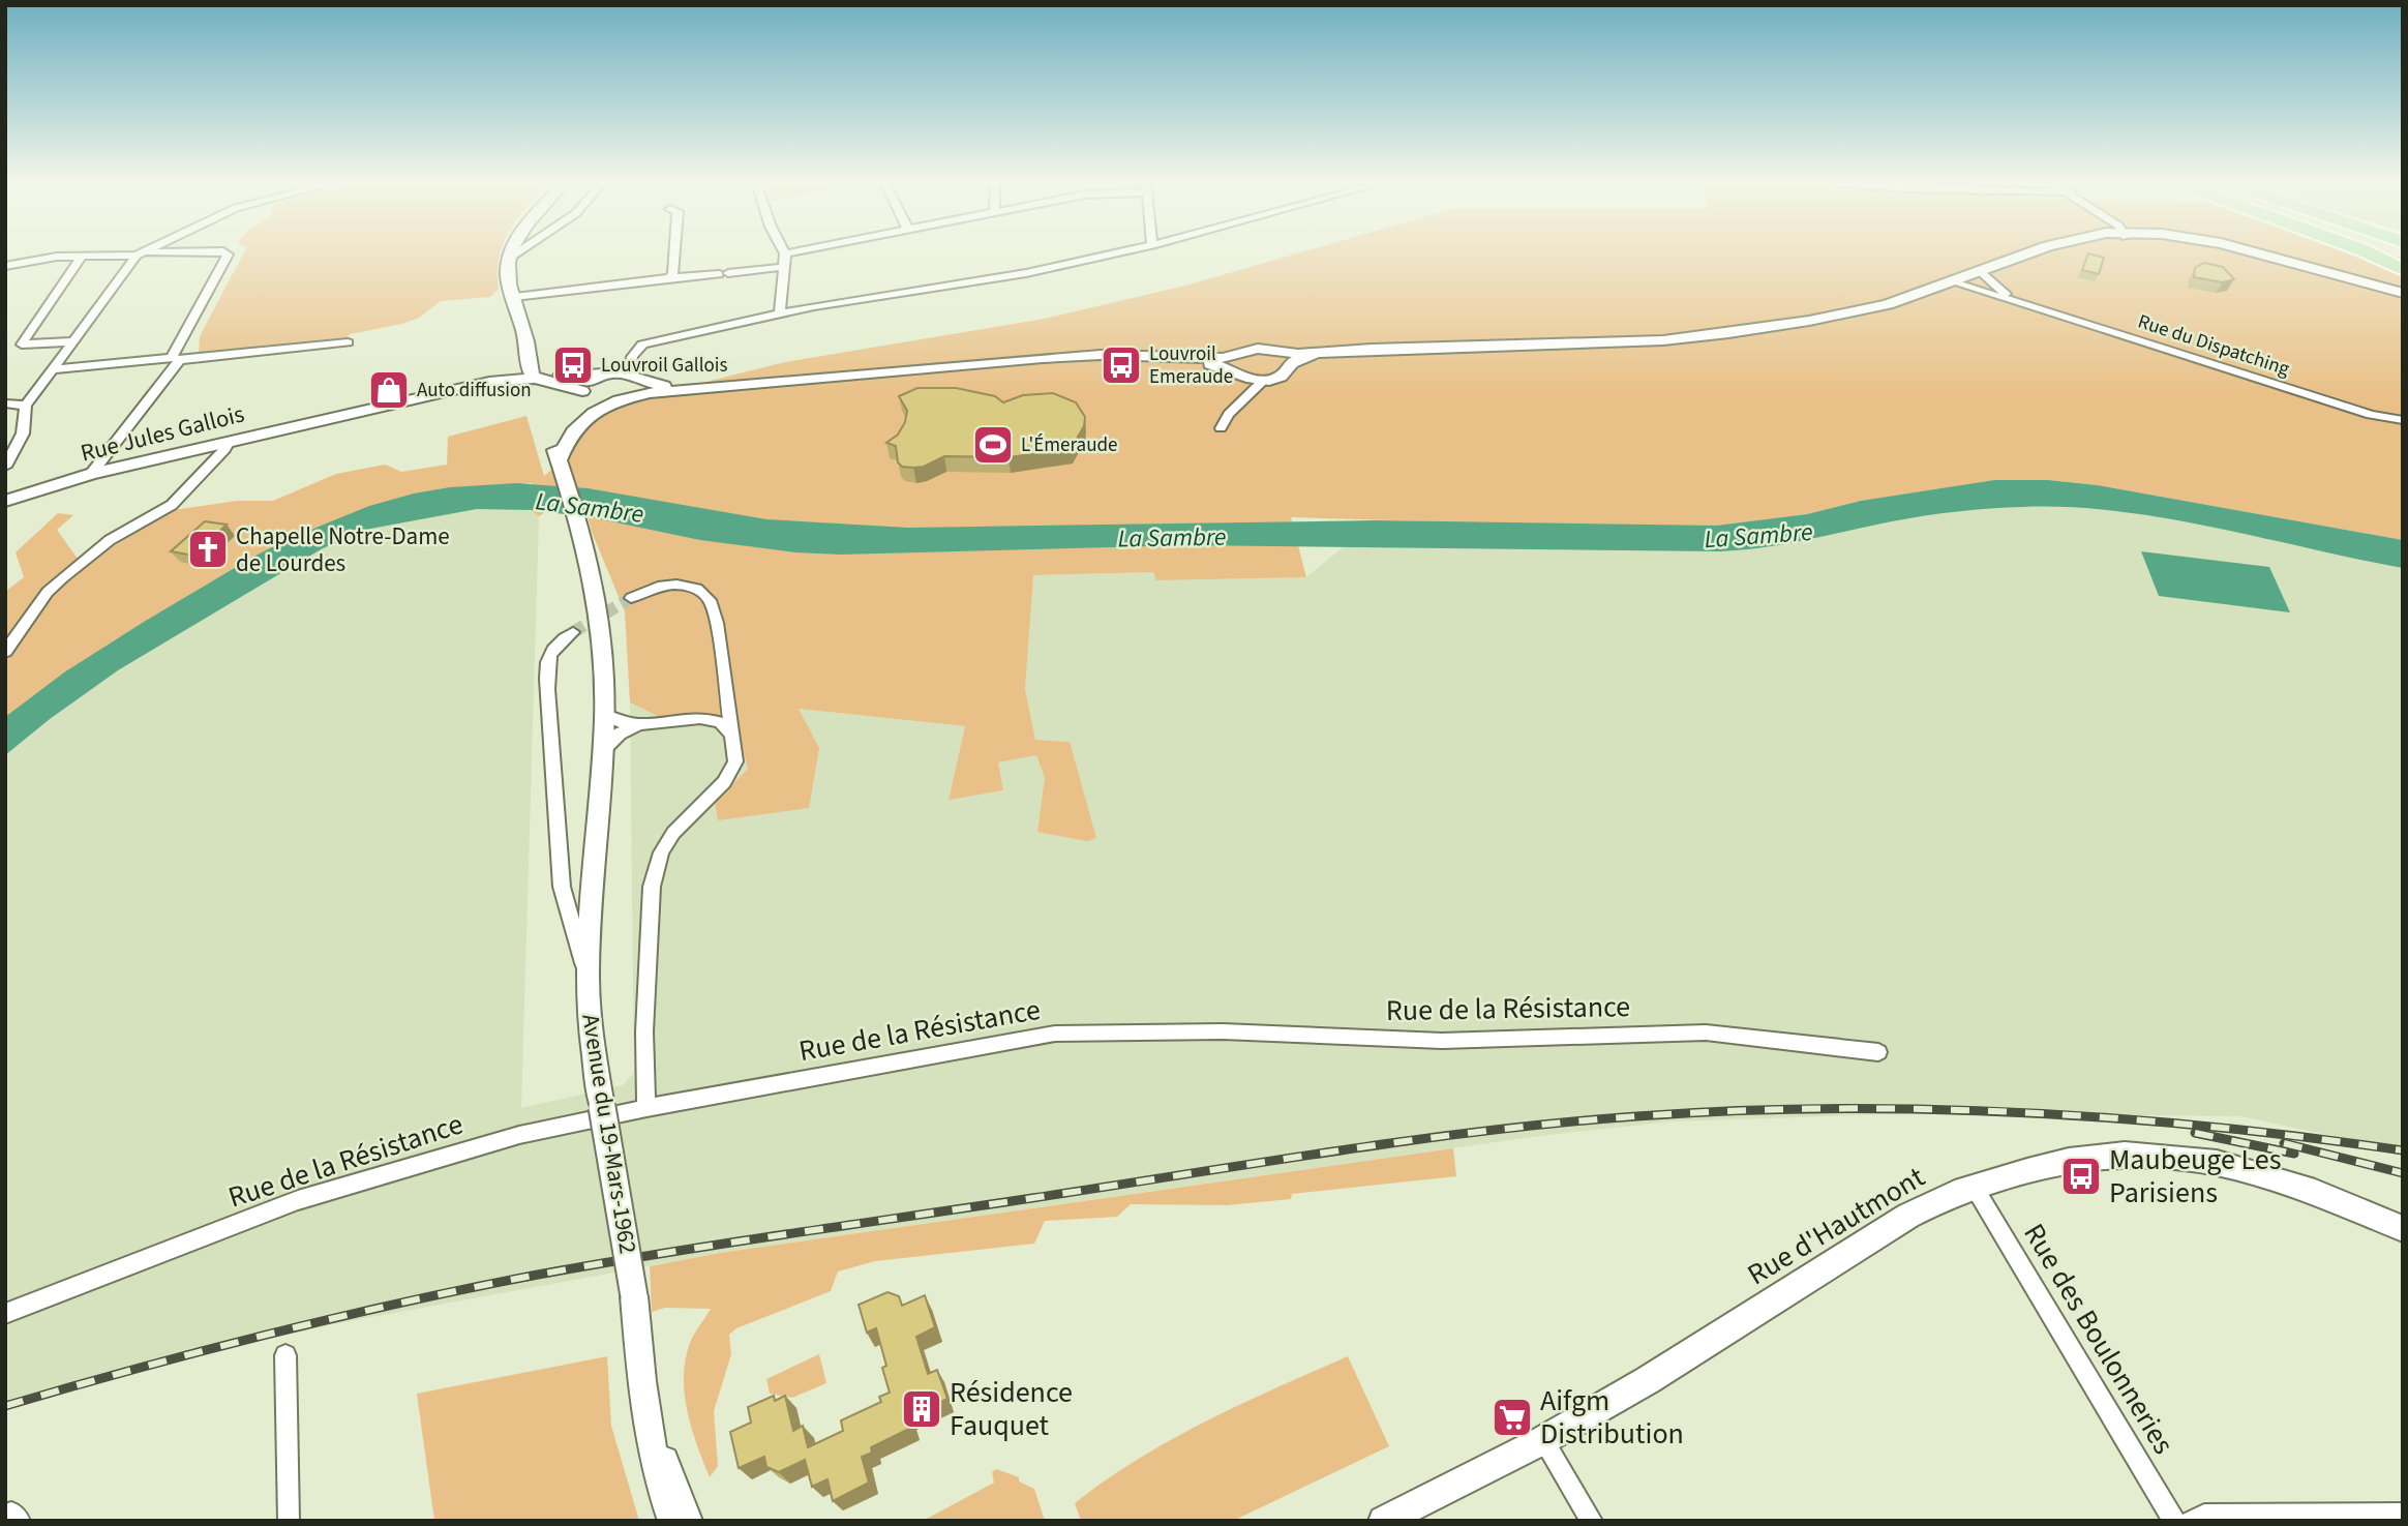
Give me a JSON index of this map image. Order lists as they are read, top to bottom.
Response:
{
  "streets": {
    "street": [
      "Rue du Dispatching",
      "Rue Jules Gallois",
      "Rue de la Résistance",
      "Avenue du 19-Mars-1962",
      "Rue d'Hautmont",
      "Rue des Boulonneries"
    ]
  },
  "crossings": [
    ["Rue d'Hautmont", "Rue des Boulonneries"]
  ],
  "water": ["La Sambre"],
  "places": {
    "bus stop": ["Louvroil Gallois", "Louvroil Emeraude", "Maubeuge Les Parisiens"],
    "shop": ["Auto diffusion"],
    "sports": ["L'Émeraude"],
    "church": ["Chapelle Notre-Dame de Lourdes"],
    "building": ["Résidence Fauquet"],
    "supermarket": ["Aifgm Distribution"]
  }
}
